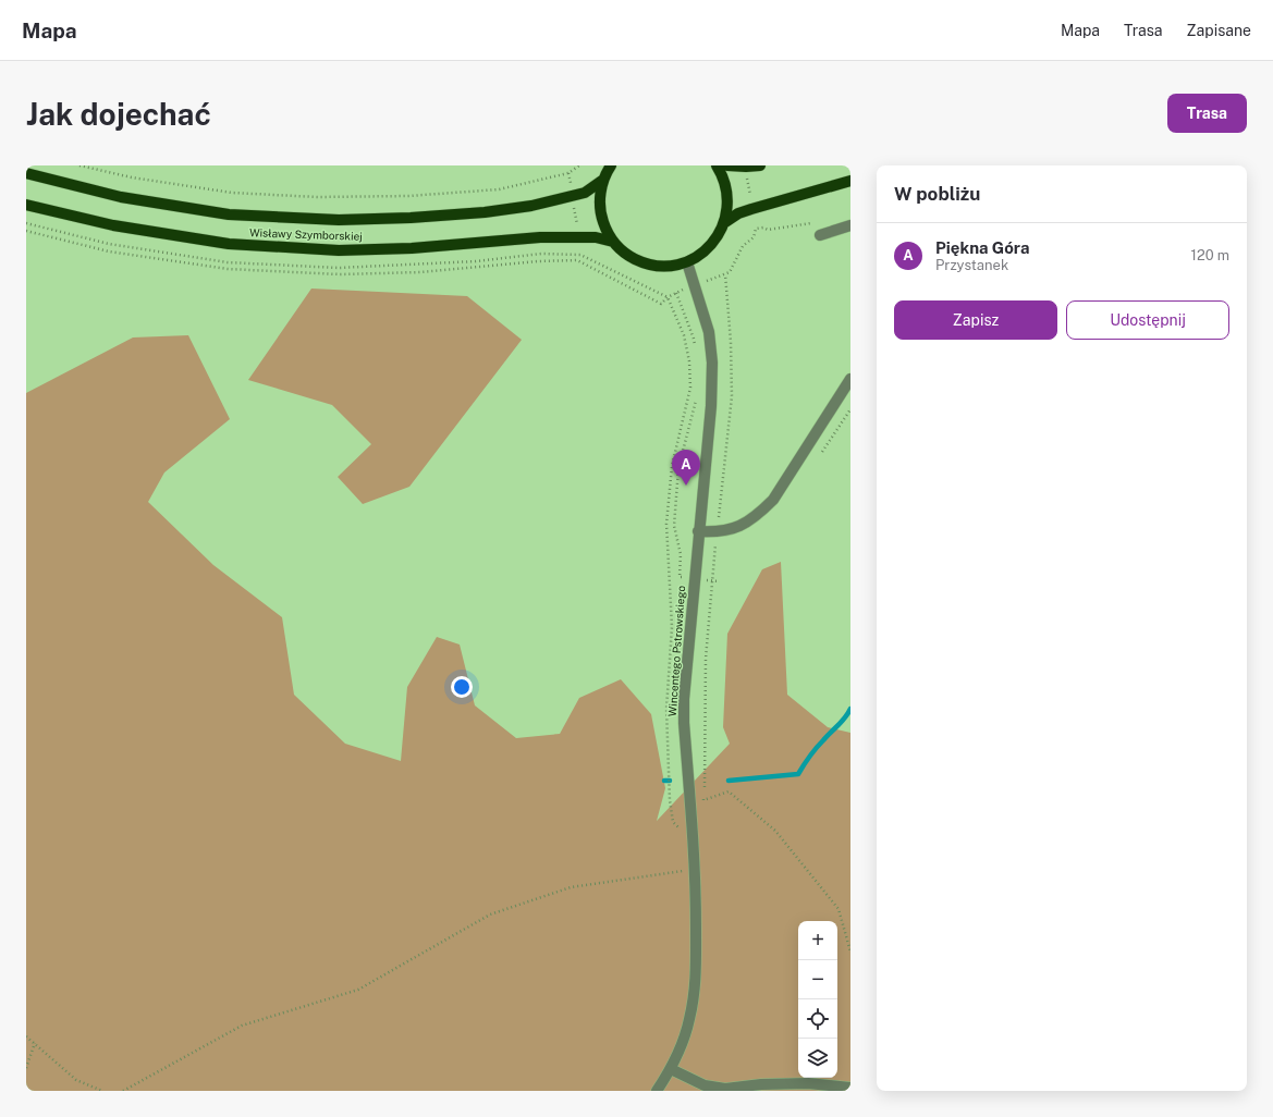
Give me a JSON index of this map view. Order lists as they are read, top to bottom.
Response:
{
  "streets": {
    "main road": ["Wisławy Szymborskiej"],
    "street": ["Wincentego Pstrowskiego"]
  },
  "page": {
    "header": "Mapa",
    "nav": ["Mapa", "Trasa", "Zapisane"],
    "buttons": [
      "Trasa",
      ["Zapisz", "Udostępnij"]
    ],
    "title": "Jak dojechać",
    "heading": "W pobliżu",
    "list": [
      {
        "mark": "A",
        "name": "Piękna Góra",
        "note": "Przystanek",
        "value": "120 m"
      }
    ],
    "pins": "A",
    "map_buttons": ["+", "−"]
  }
}
